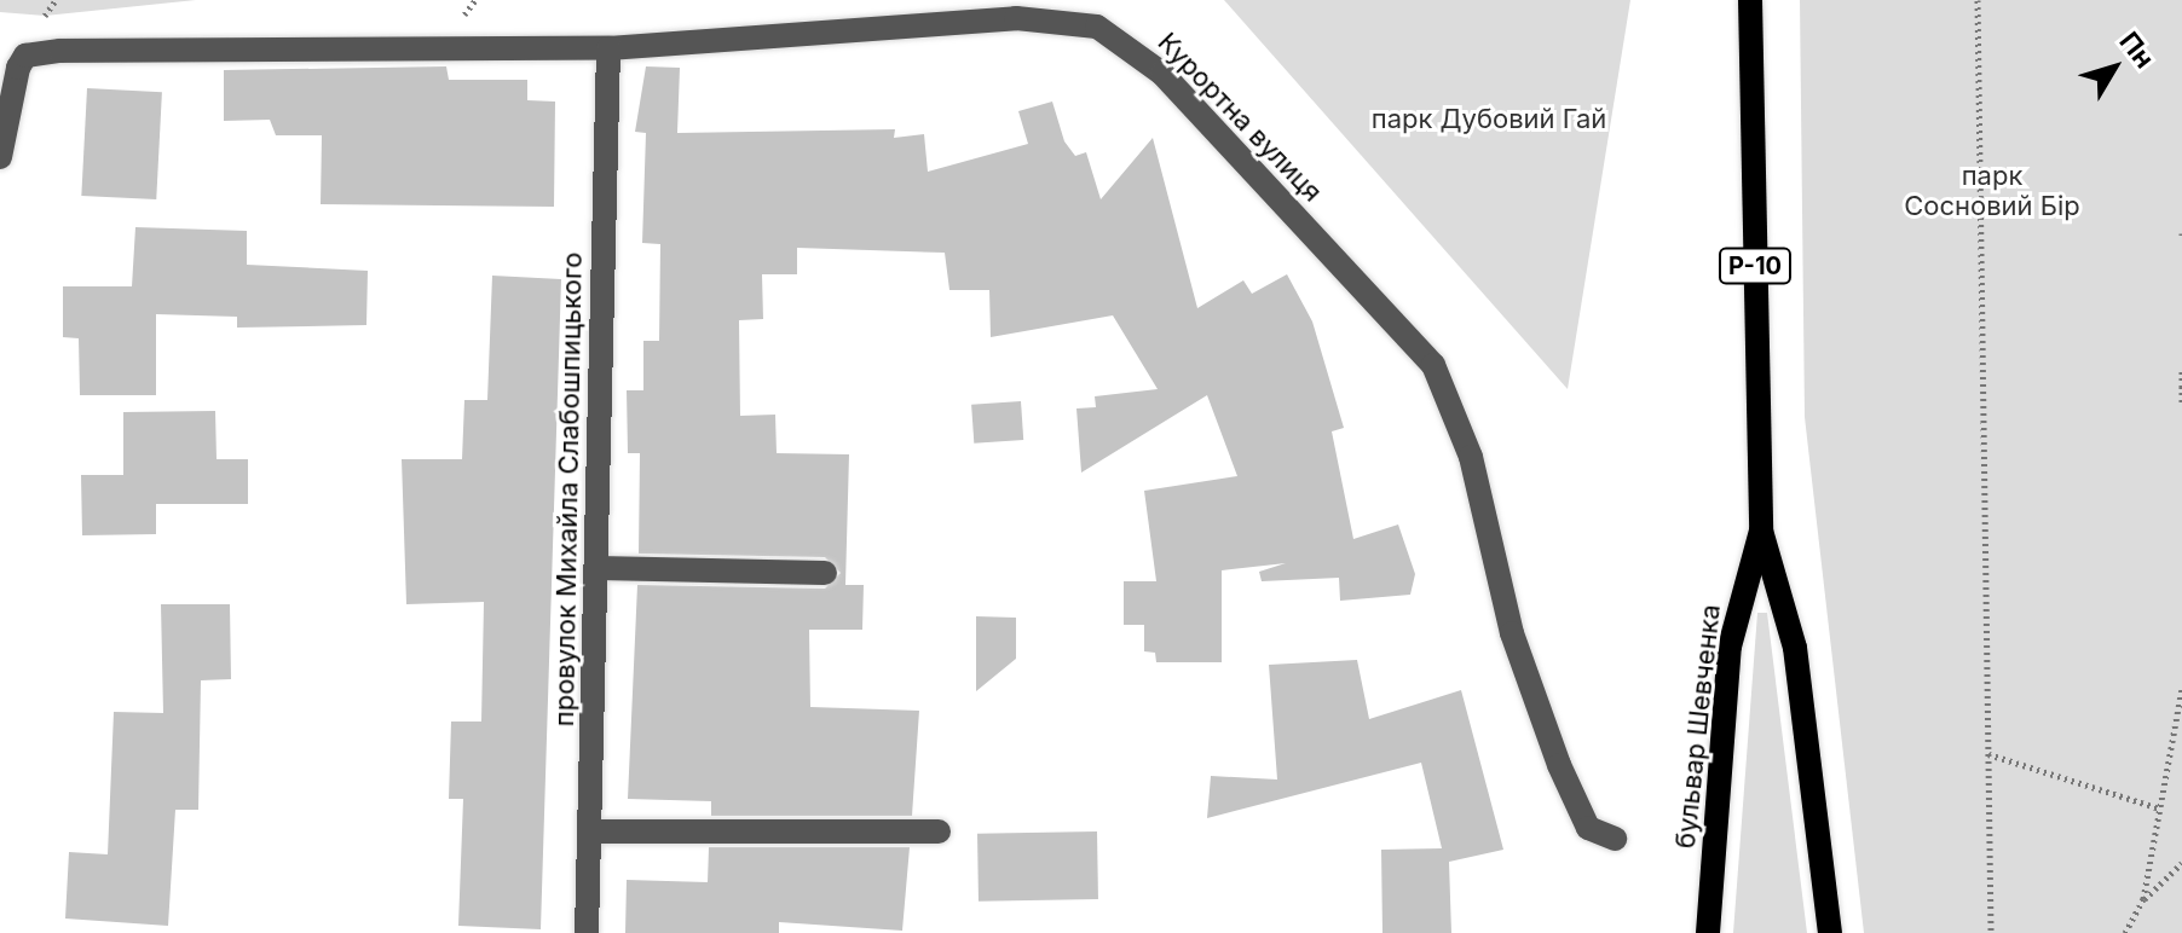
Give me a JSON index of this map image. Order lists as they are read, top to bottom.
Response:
{
  "streets": {
    "main road": ["Р-10", "бульвар Шевченка"],
    "street": ["Курортна вулиця", "провулок Михайла Слабошпицького"]
  },
  "crossings": [
    ["Курортна вулиця", "провулок Михайла Слабошпицького"],
    ["Р-10", "бульвар Шевченка"]
  ],
  "parks": ["парк Дубовий Гай", "парк Сосновий Бір"],
  "north": "top right"
}
